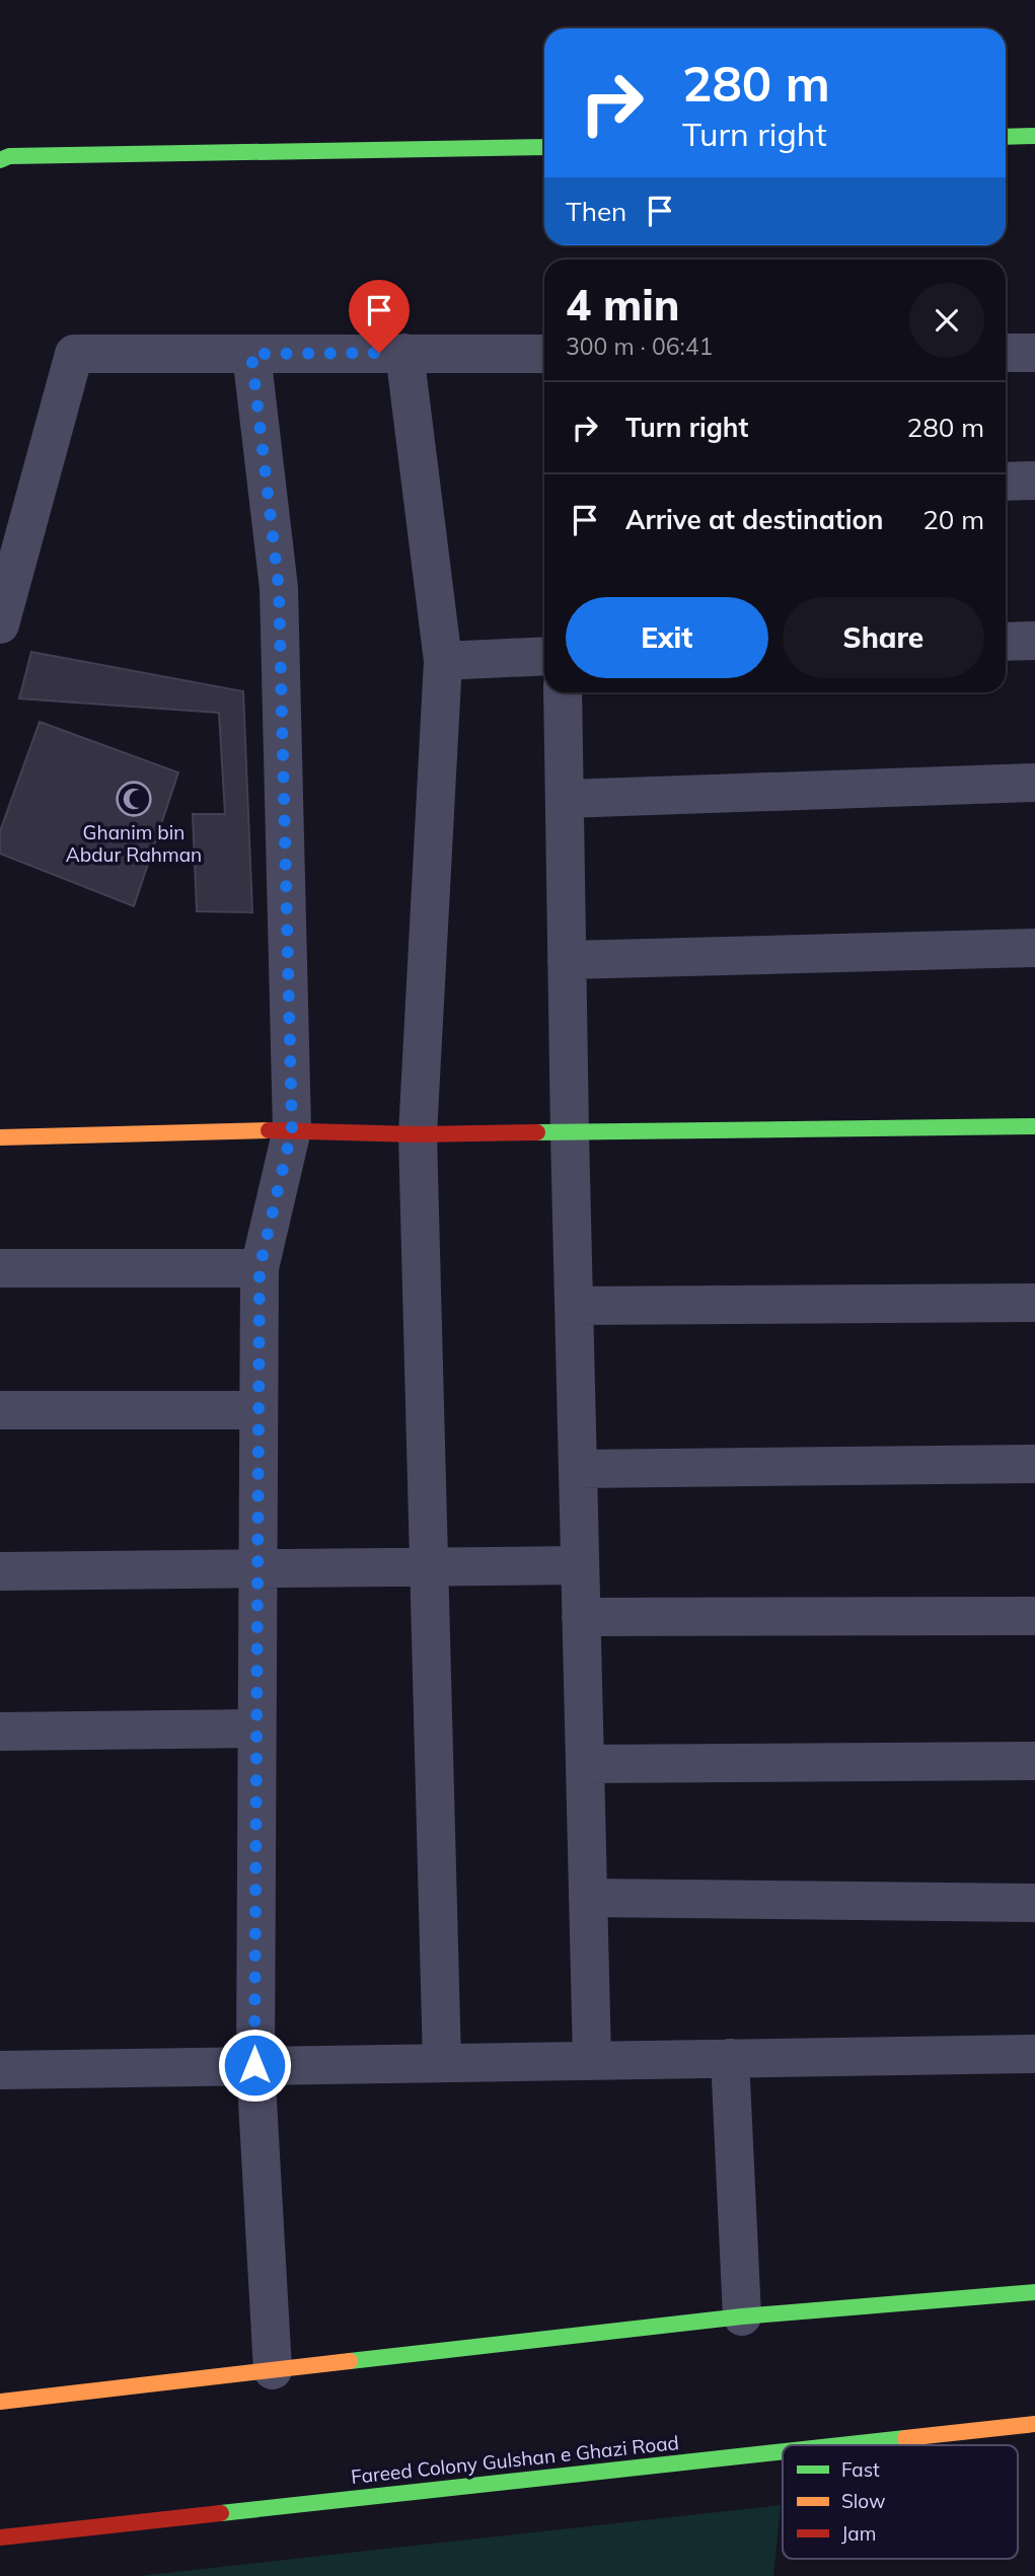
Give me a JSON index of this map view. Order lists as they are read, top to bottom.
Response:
{
  "streets": {
    "main road": ["Fareed Colony Gulshan e Ghazi Road"]
  },
  "places": {
    "mosque": ["Ghanim bin Abdur Rahman"]
  },
  "legend": ["Fast", "Slow", "Jam"],
  "page": {
    "turn": ["280 m", "Turn right"],
    "then": "Then",
    "heading": ["4 min", "300 m · 06:41"],
    "list": [
      {
        "name": "Turn right",
        "value": "280 m"
      },
      {
        "name": "Arrive at destination",
        "value": "20 m"
      }
    ],
    "buttons": ["Exit", "Share"]
  }
}
